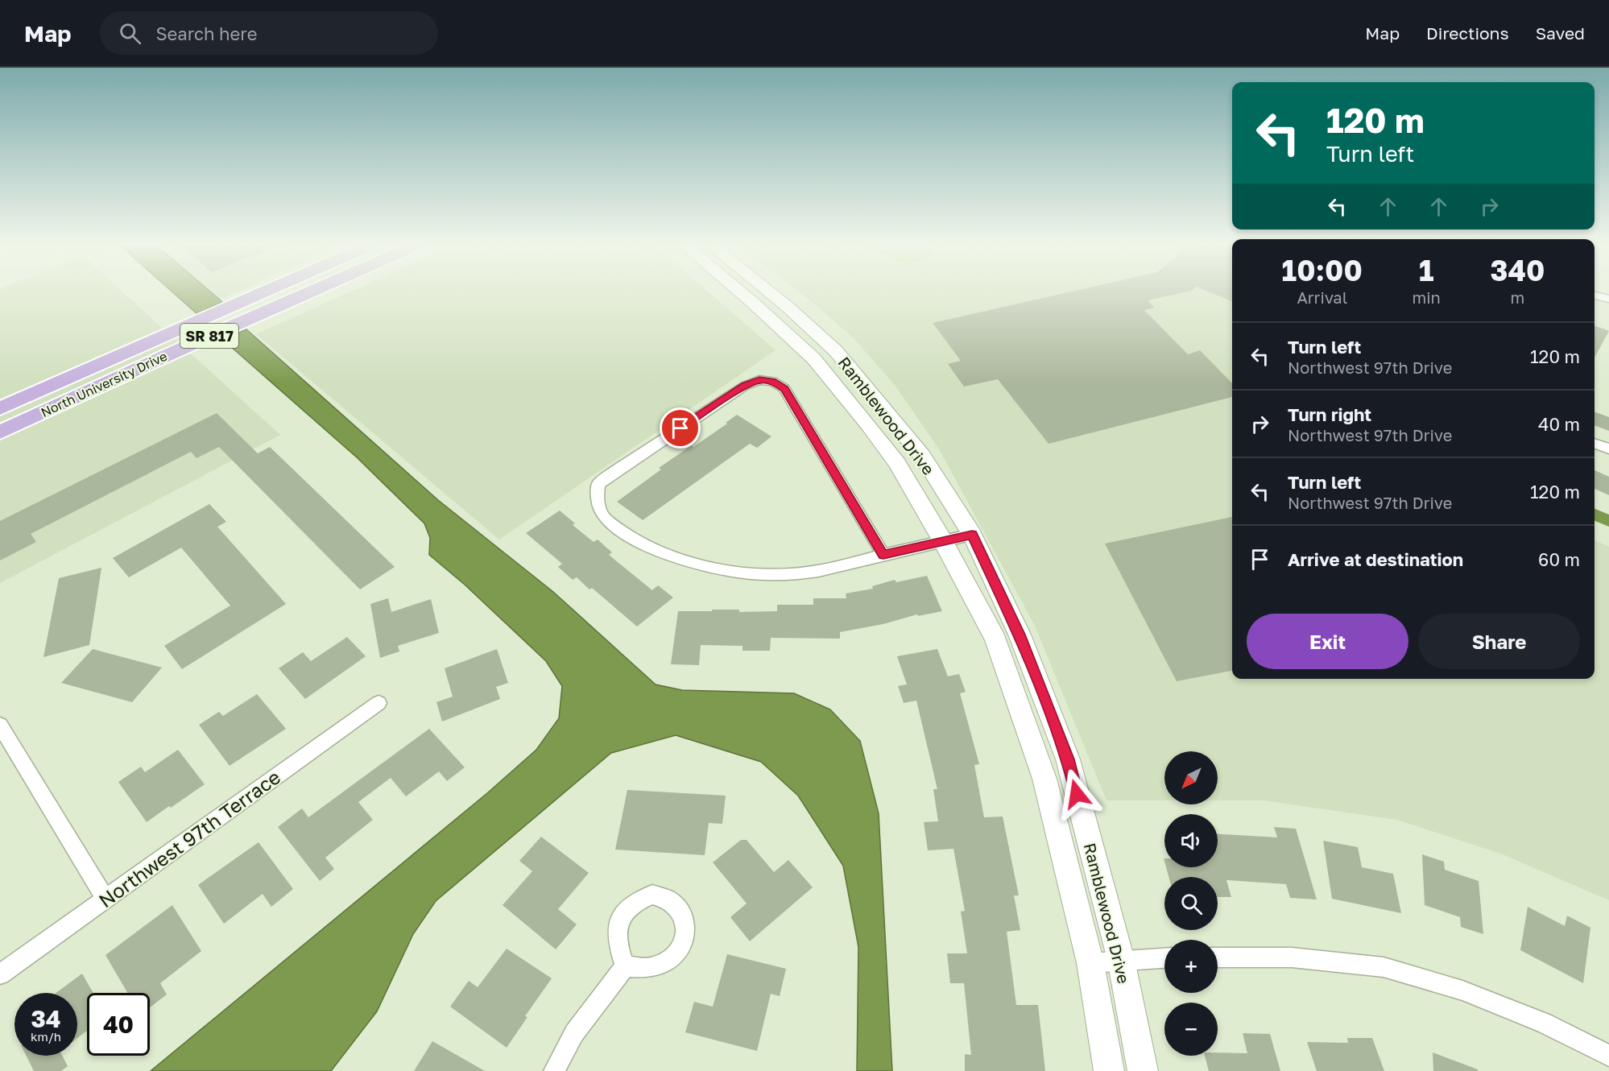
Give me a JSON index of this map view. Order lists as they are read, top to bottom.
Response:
{
  "streets": {
    "main road": ["SR 817", "North University Drive"],
    "street": ["Ramblewood Drive", "Northwest 97th Terrace"]
  },
  "north": "bottom left",
  "page": {
    "header": "Map",
    "search": "Search here",
    "nav": ["Map", "Directions", "Saved"],
    "turn": ["120 m", "Turn left"],
    "eta": [
      "10:00",
      "Arrival",
      "1",
      "min",
      "340",
      "m"
    ],
    "list": [
      {
        "name": "Turn left",
        "note": "Northwest 97th Drive",
        "value": "120 m"
      },
      {
        "name": "Turn right",
        "note": "Northwest 97th Drive",
        "value": "40 m"
      },
      {
        "name": "Turn left",
        "note": "Northwest 97th Drive",
        "value": "120 m"
      },
      {
        "name": "Arrive at destination",
        "value": "60 m"
      }
    ],
    "buttons": ["Exit", "Share"],
    "map_buttons": ["+", "−"],
    "speed": "34 km/h",
    "limit": "40"
  }
}
